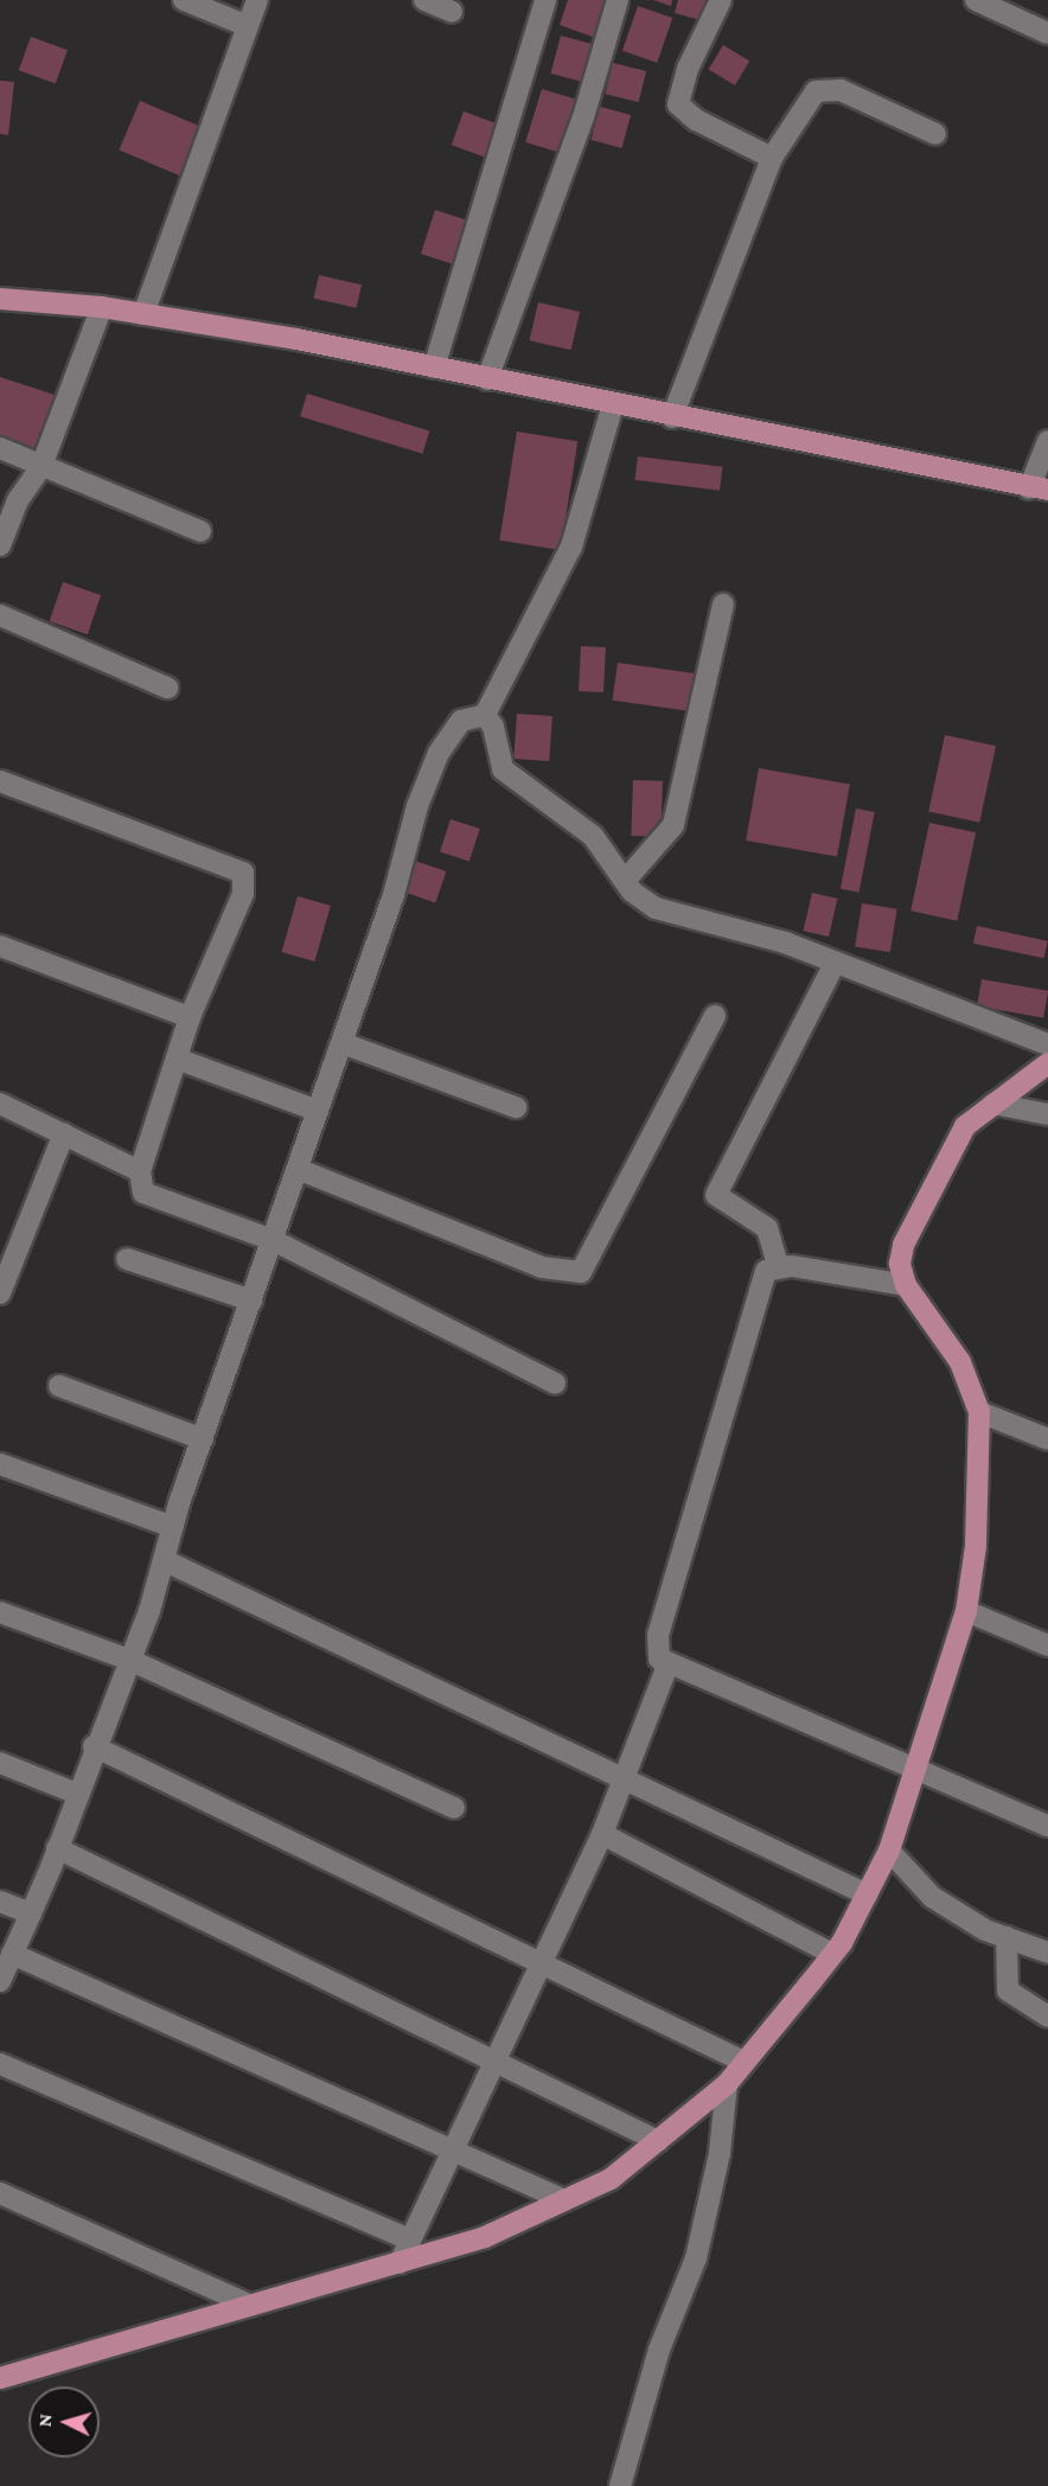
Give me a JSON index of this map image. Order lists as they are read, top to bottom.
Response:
{
  "north": "left"
}
